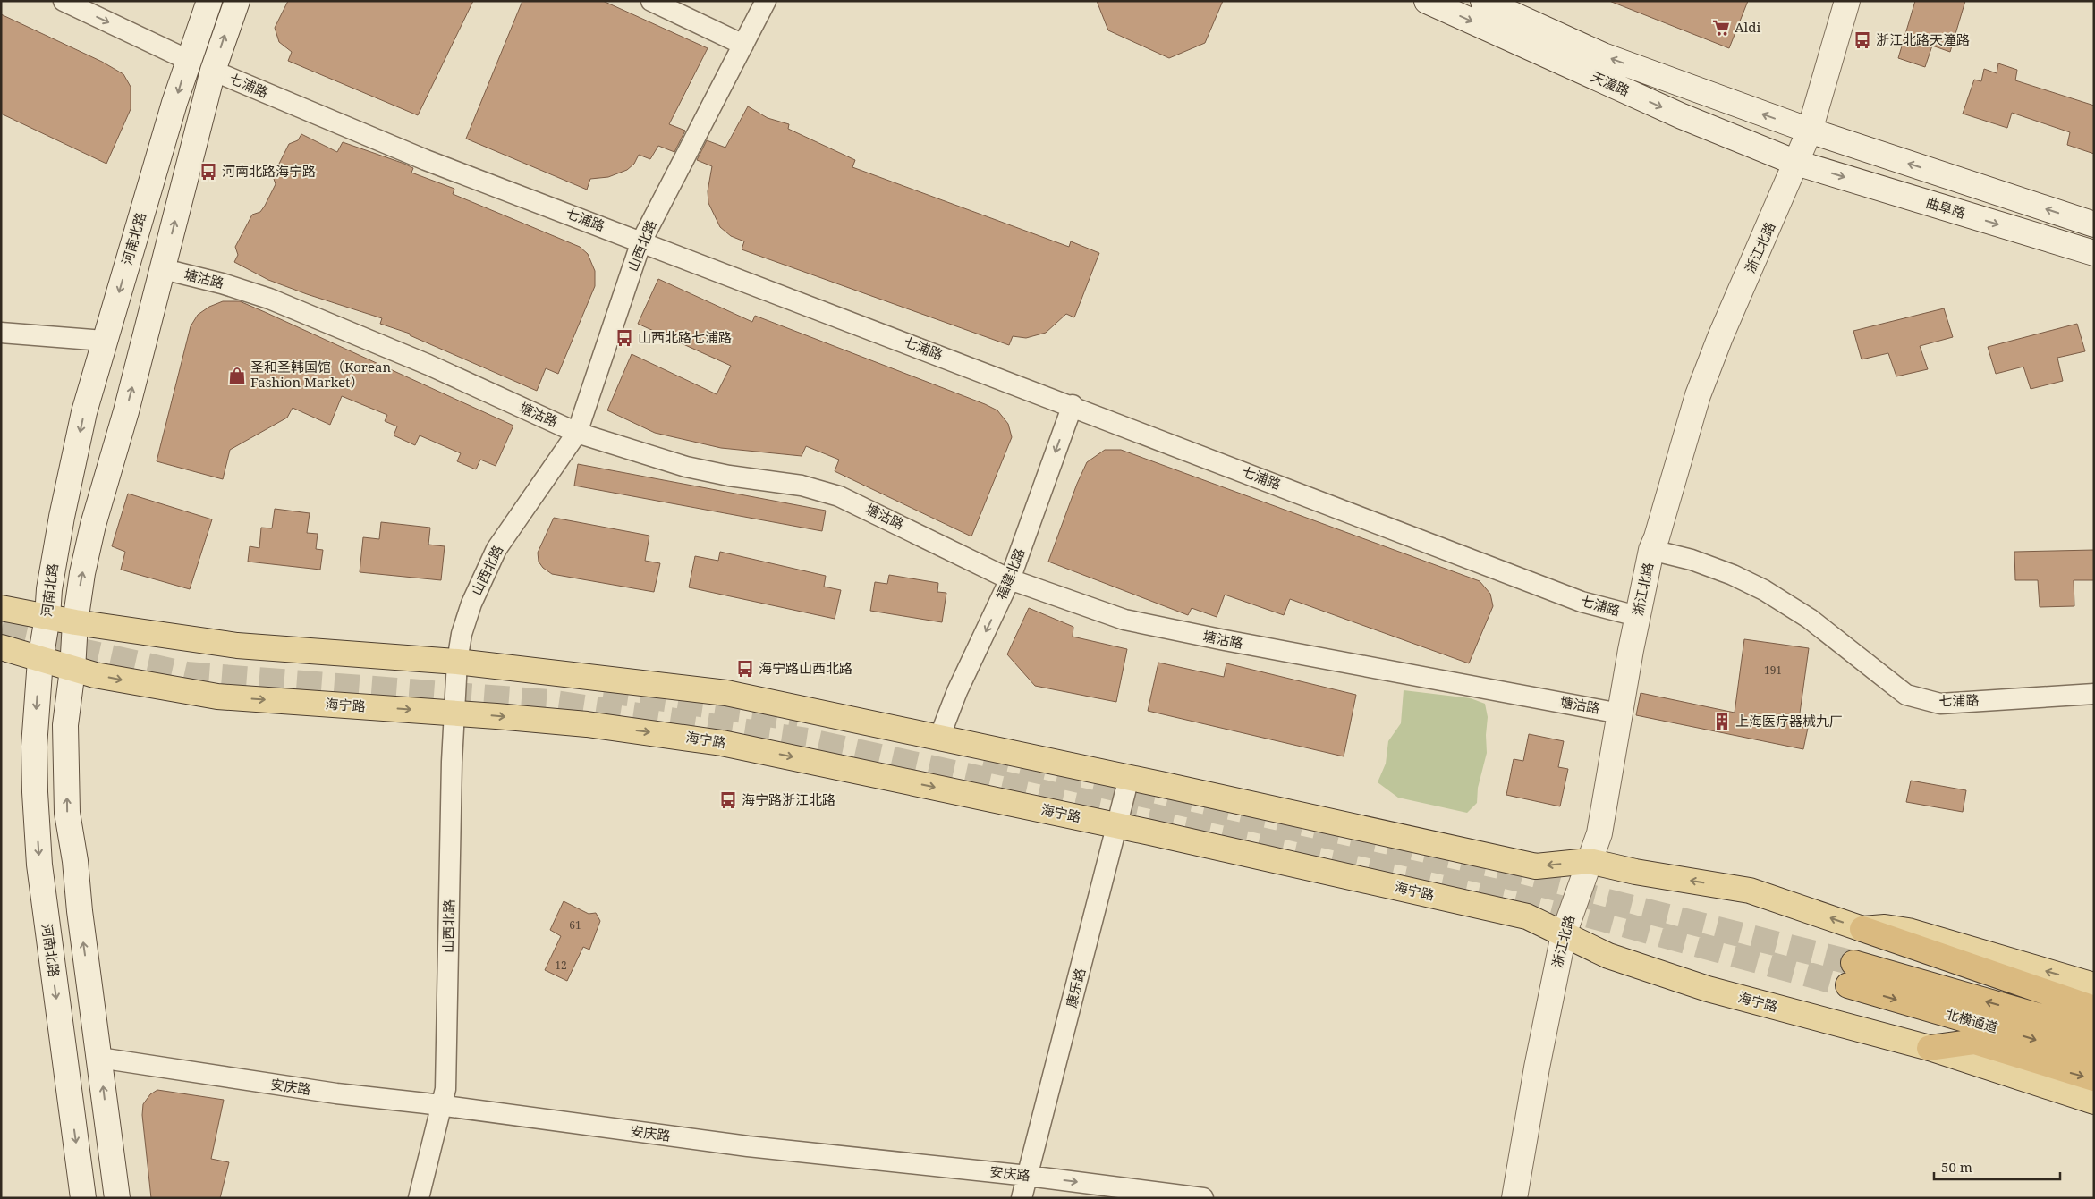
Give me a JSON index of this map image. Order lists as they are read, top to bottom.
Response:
{
  "streets": {
    "highway": ["北横通道"],
    "main road": [
      "天潼路",
      "曲阜路",
      "河南北路",
      "浙江北路",
      "海宁路"
    ],
    "street": [
      "七浦路",
      "山西北路",
      "塘沽路",
      "福建北路",
      "康乐路",
      "安庆路"
    ]
  },
  "crossings": [
    ["天潼路", "曲阜路"],
    ["天潼路", "浙江北路"],
    ["七浦路", "河南北路"],
    ["七浦路", "山西北路"],
    ["七浦路", "浙江北路"],
    ["七浦路", "福建北路"],
    ["曲阜路", "浙江北路"],
    ["河南北路", "塘沽路"],
    ["河南北路", "海宁路"],
    ["河南北路", "安庆路"],
    ["山西北路", "塘沽路"],
    ["山西北路", "海宁路"],
    ["山西北路", "安庆路"],
    ["浙江北路", "塘沽路"],
    ["浙江北路", "海宁路"],
    ["塘沽路", "福建北路"],
    ["海宁路", "康乐路"],
    ["康乐路", "安庆路"]
  ],
  "one_way": ["福建北路"],
  "places": {
    "supermarket": ["Aldi"],
    "bus stop": [
      "浙江北路天潼路",
      "河南北路海宁路",
      "山西北路七浦路",
      "海宁路山西北路",
      "海宁路浙江北路"
    ],
    "shop": ["圣和圣韩国馆（Korean Fashion Market）"],
    "building": ["上海医疗器械九厂"]
  },
  "house_numbers": ["191", "61", "12"],
  "scale_bar": "50 m"
}
